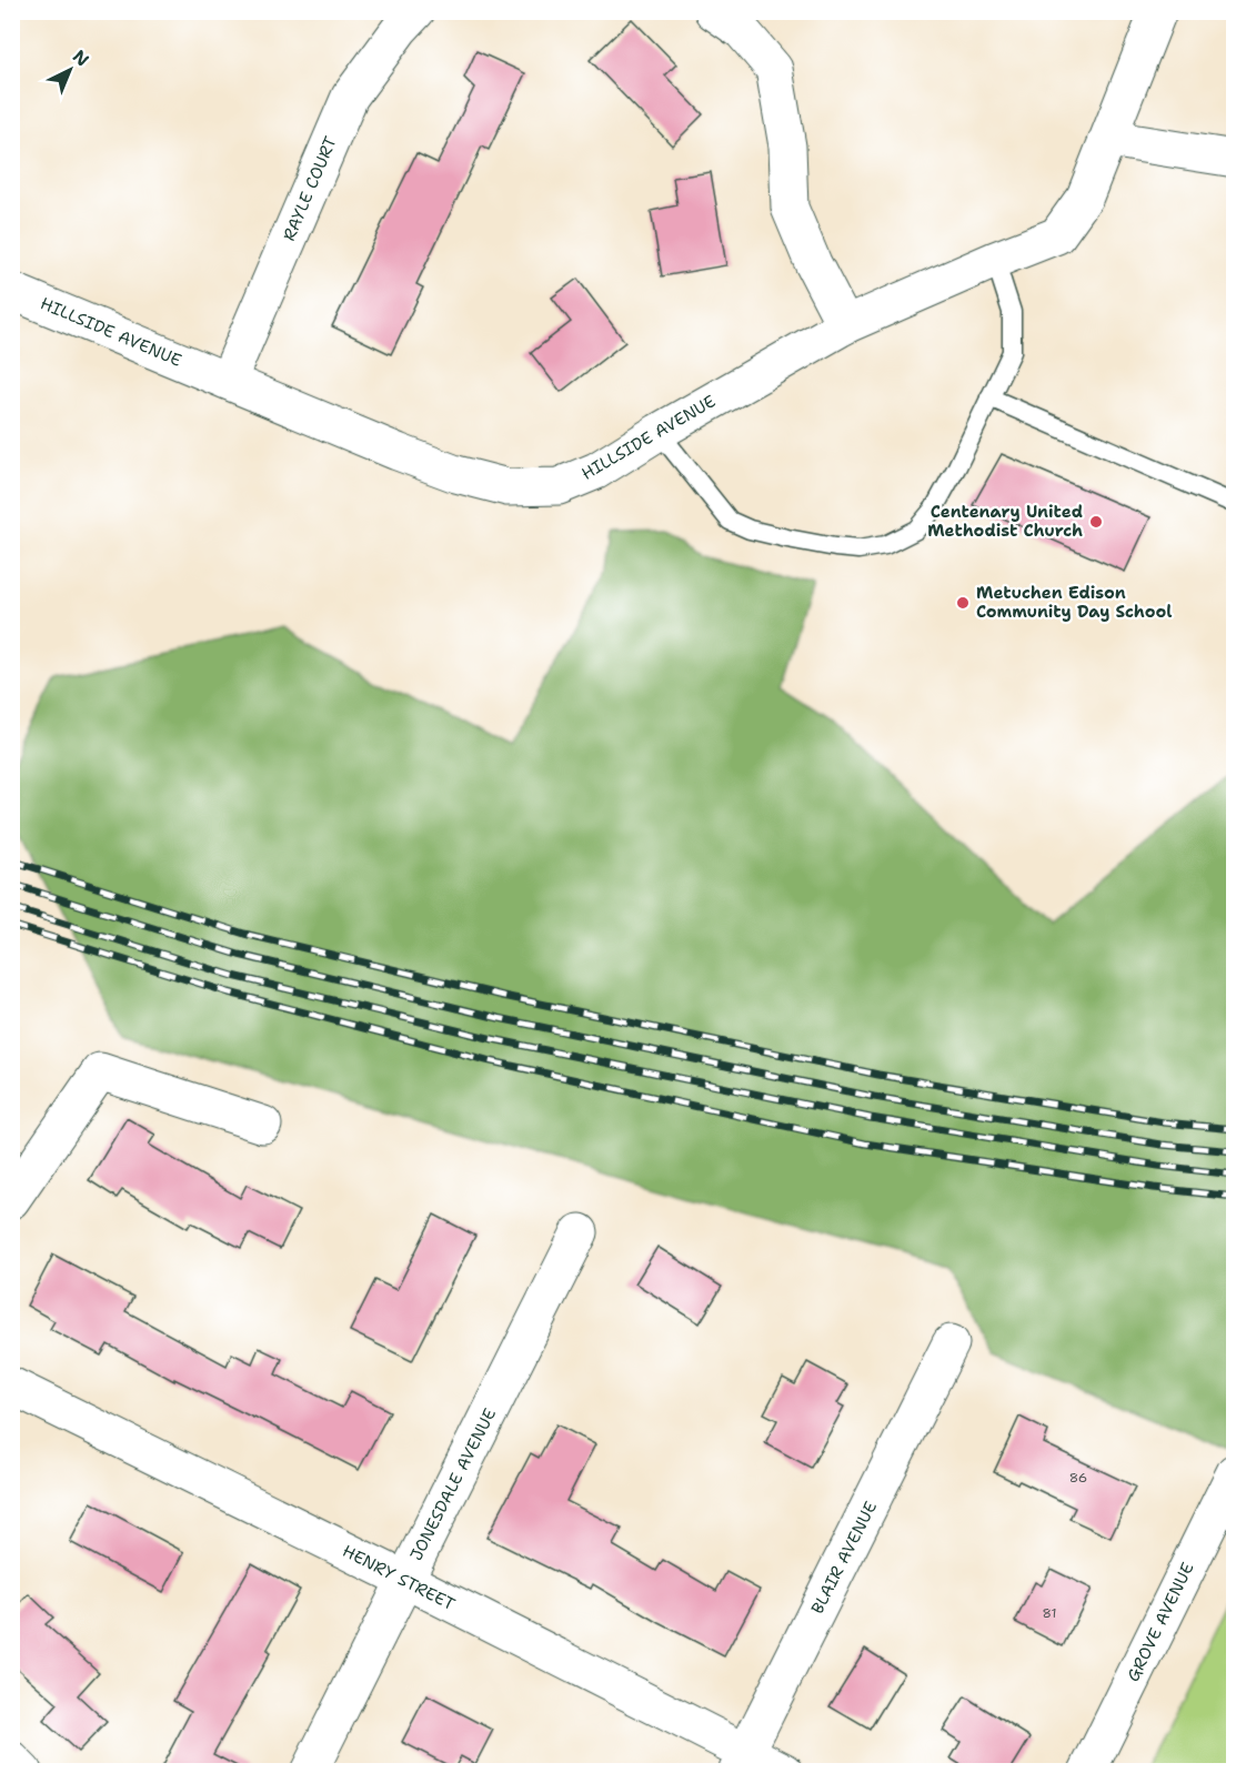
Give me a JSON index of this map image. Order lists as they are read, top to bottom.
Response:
{
  "streets": {
    "street": [
      "RAYLE COURT",
      "HILLSIDE AVENUE",
      "JONESDALE AVENUE",
      "BLAIR AVENUE",
      "HENRY STREET",
      "GROVE AVENUE"
    ]
  },
  "crossings": [
    ["RAYLE COURT", "HILLSIDE AVENUE"],
    ["JONESDALE AVENUE", "HENRY STREET"],
    ["BLAIR AVENUE", "HENRY STREET"]
  ],
  "places": ["Centenary United Methodist Church", "Metuchen Edison Community Day School"],
  "house_numbers": ["86", "81"],
  "north": "top right"
}
